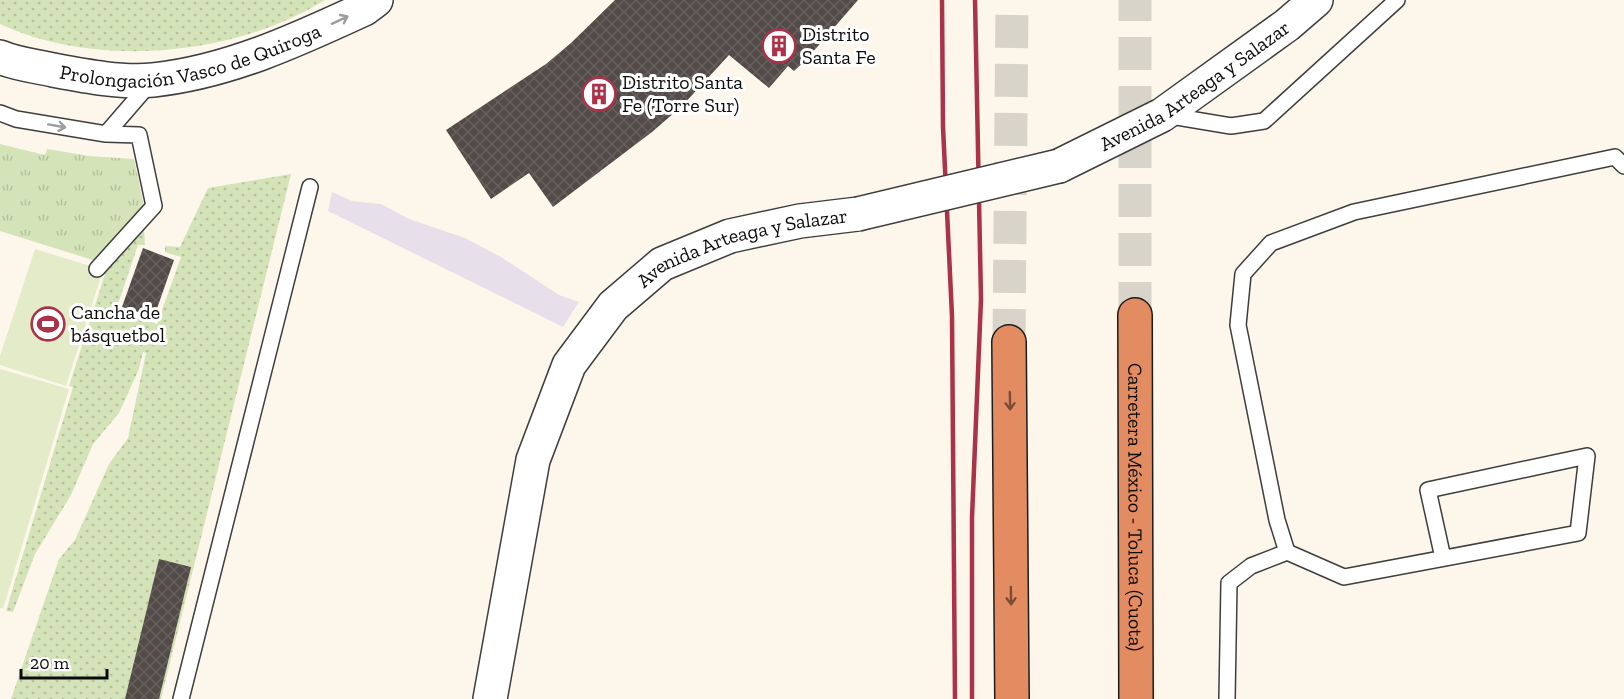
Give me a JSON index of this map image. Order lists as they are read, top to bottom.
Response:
{
  "streets": {
    "highway": ["Carretera México - Toluca (Cuota)"],
    "street": ["Prolongación Vasco de Quiroga", "Avenida Arteaga y Salazar"]
  },
  "one_way": ["Prolongación Vasco de Quiroga"],
  "places": {
    "building": ["Distrito Santa Fe", "Distrito Santa Fe (Torre Sur)"],
    "sports": ["Cancha de básquetbol"]
  },
  "scale_bar": "20 m"
}
